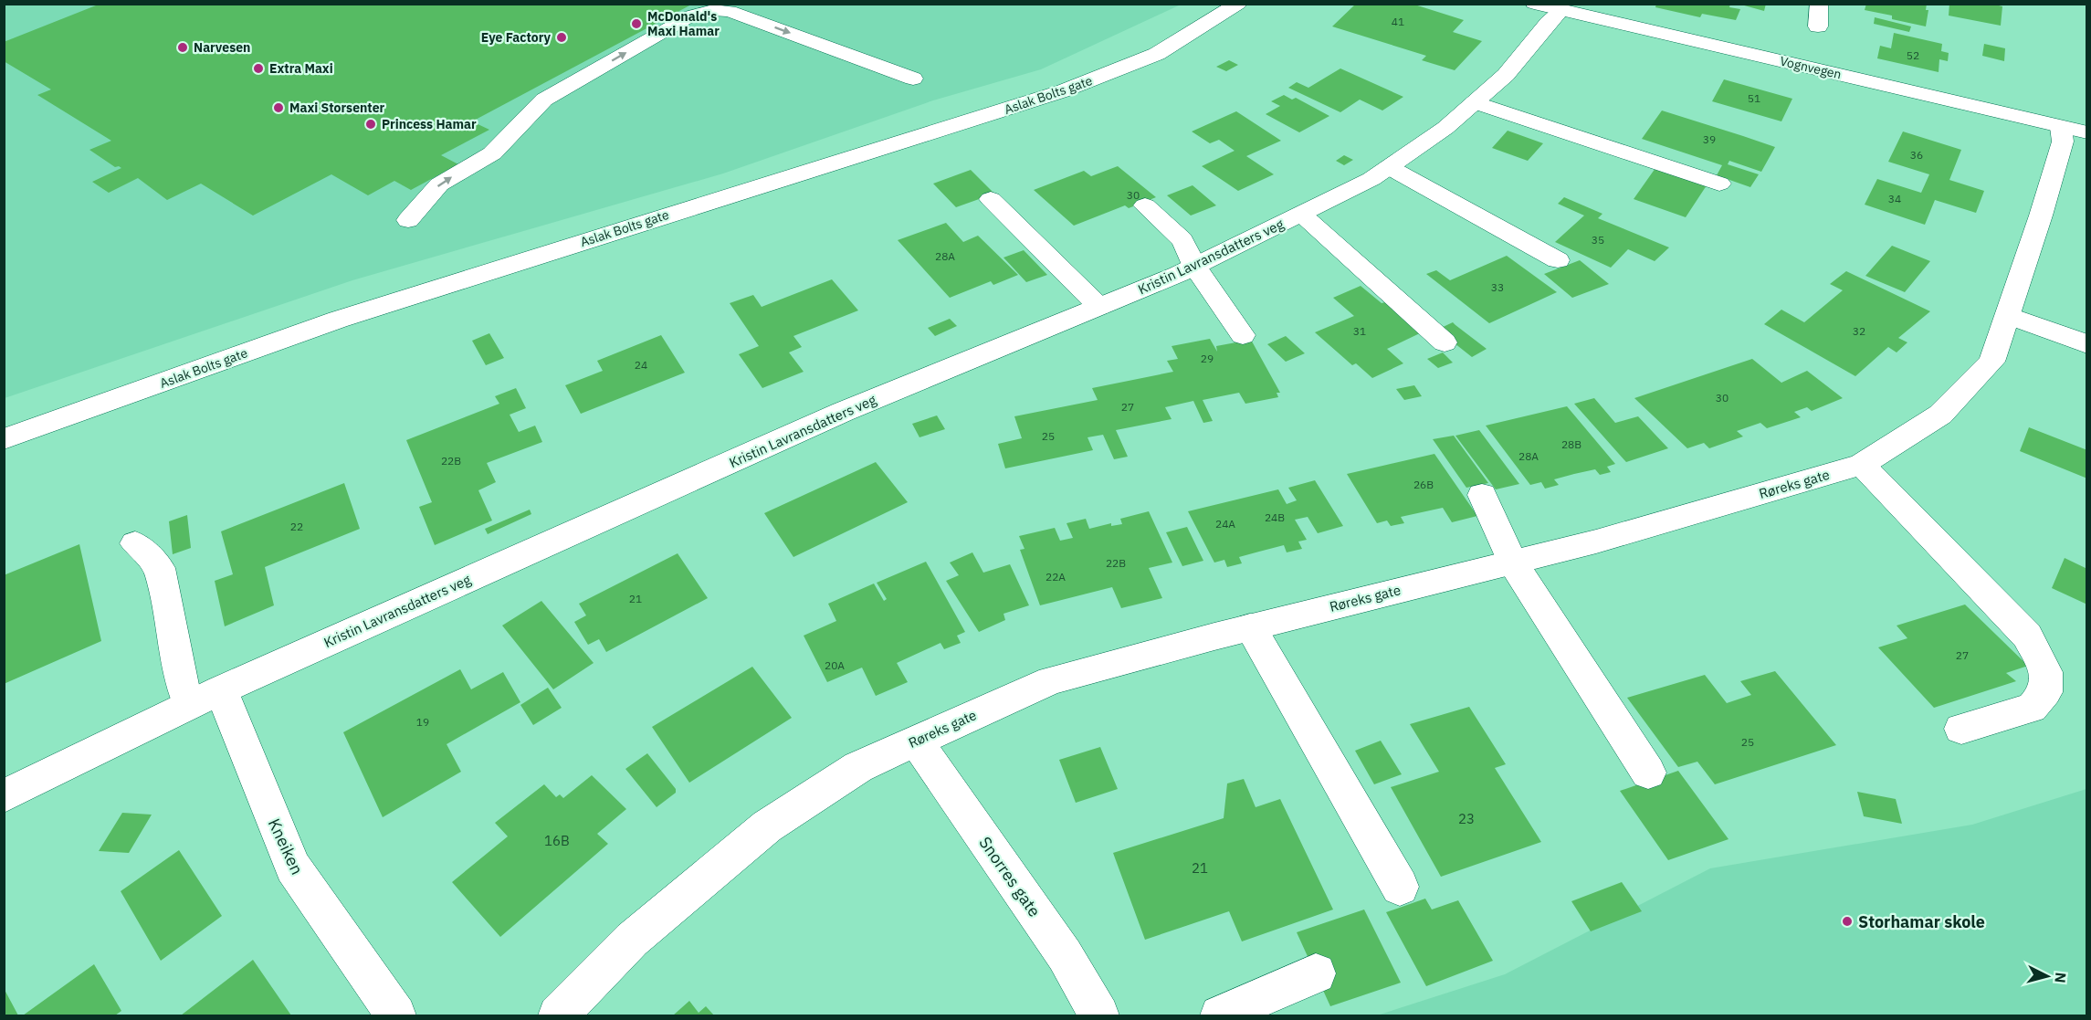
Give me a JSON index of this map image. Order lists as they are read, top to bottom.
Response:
{
  "streets": {
    "street": [
      "Vognvegen",
      "Aslak Bolts gate",
      "Kristin Lavransdatters veg",
      "Røreks gate",
      "Kneiken",
      "Snorres gate"
    ]
  },
  "crossings": [
    ["Vognvegen", "Kristin Lavransdatters veg"],
    ["Vognvegen", "Røreks gate"],
    ["Kristin Lavransdatters veg", "Kneiken"],
    ["Røreks gate", "Snorres gate"]
  ],
  "places": [
    "McDonald's Maxi Hamar",
    "Eye Factory",
    "Narvesen",
    "Extra Maxi",
    "Maxi Storsenter",
    "Princess Hamar",
    "Storhamar skole"
  ],
  "house_numbers": [
    "41",
    "52",
    "51",
    "39",
    "36",
    "30",
    "34",
    "35",
    "28A",
    "33",
    "31",
    "32",
    "29",
    "24",
    "30",
    "27",
    "25",
    "28B",
    "28A",
    "22B",
    "26B",
    "24B",
    "24A",
    "22",
    "22B",
    "22A",
    "21",
    "27",
    "20A",
    "19",
    "25",
    "23",
    "16B",
    "21"
  ],
  "north": "right"
}
